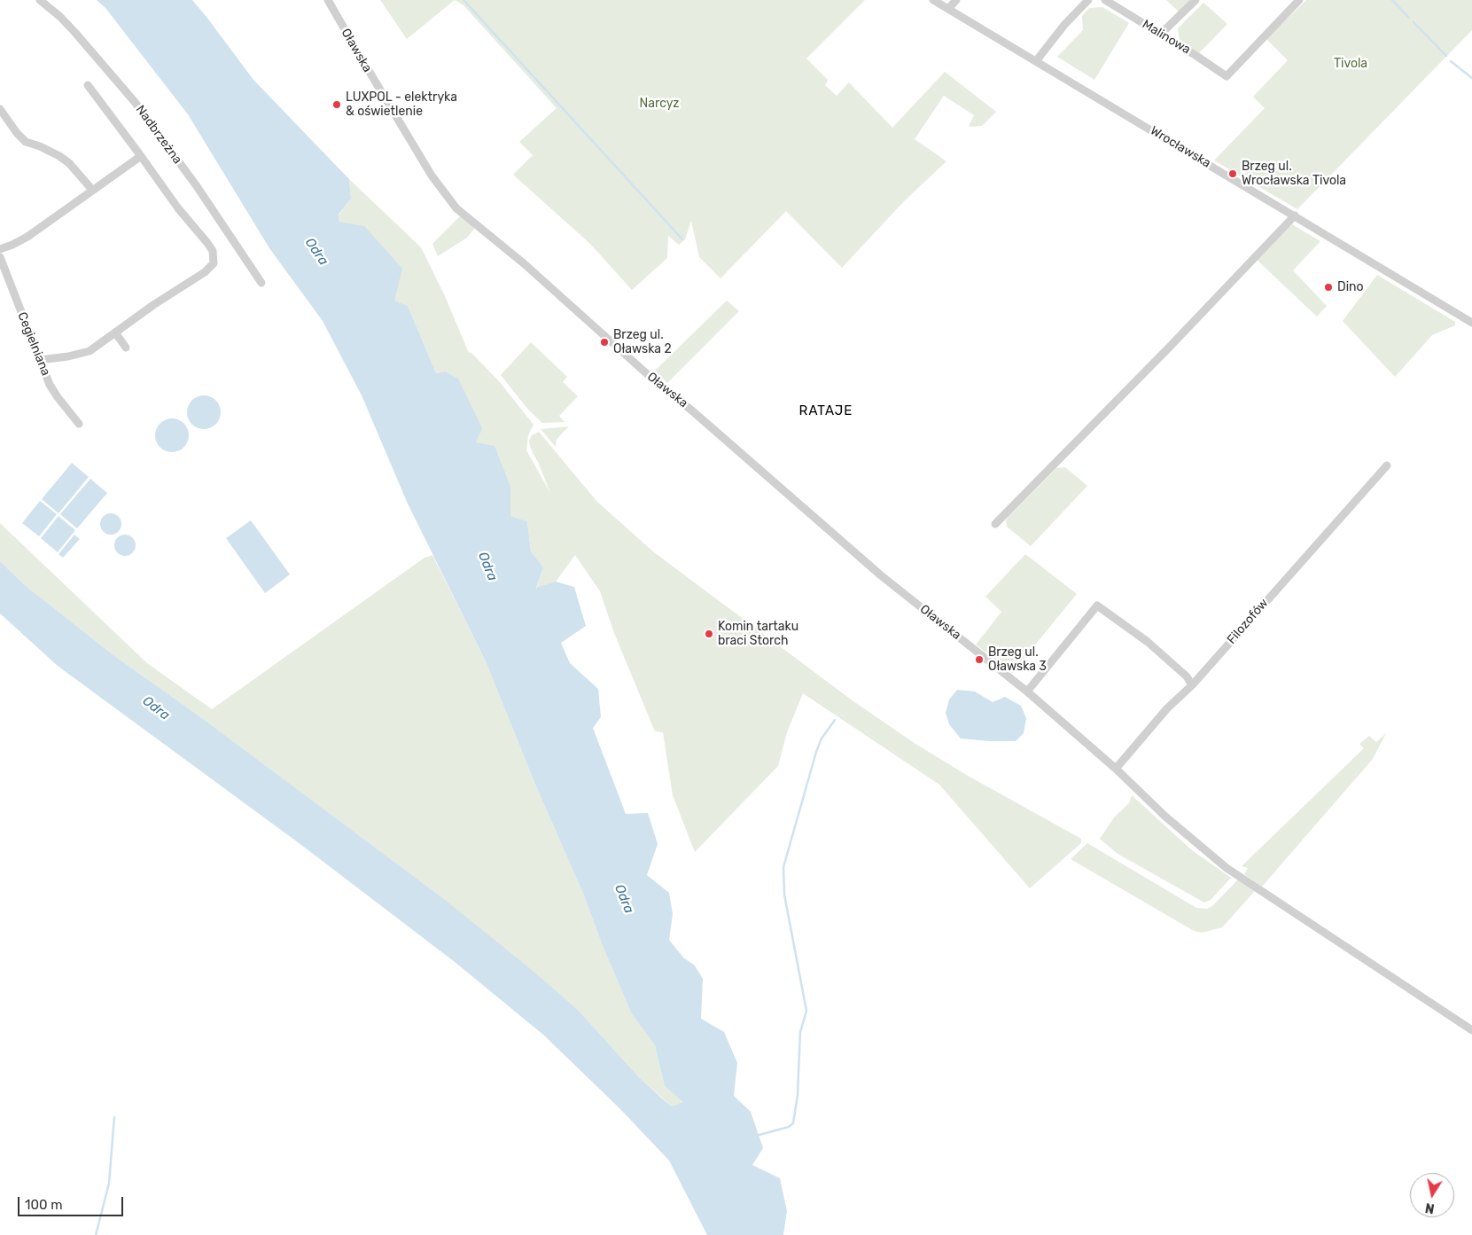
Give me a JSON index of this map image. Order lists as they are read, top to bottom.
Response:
{
  "streets": {
    "street": [
      "Malinowa",
      "Oławska",
      "Nadbrzeżna",
      "Wrocławska",
      "Cegielniana",
      "Filozofów"
    ]
  },
  "crossings": [
    ["Oławska", "Filozofów"]
  ],
  "districts": ["RATAJE"],
  "water": ["Odra"],
  "parks": ["Tivola", "Narcyz"],
  "places": [
    "LUXPOL - elektryka & oświetlenie",
    "Brzeg ul. Wrocławska Tivola",
    "Dino",
    "Brzeg ul. Oławska 2",
    "Komin tartaku braci Storch",
    "Brzeg ul. Oławska 3"
  ],
  "scale_bar": "100 m",
  "north": "bottom"
}
